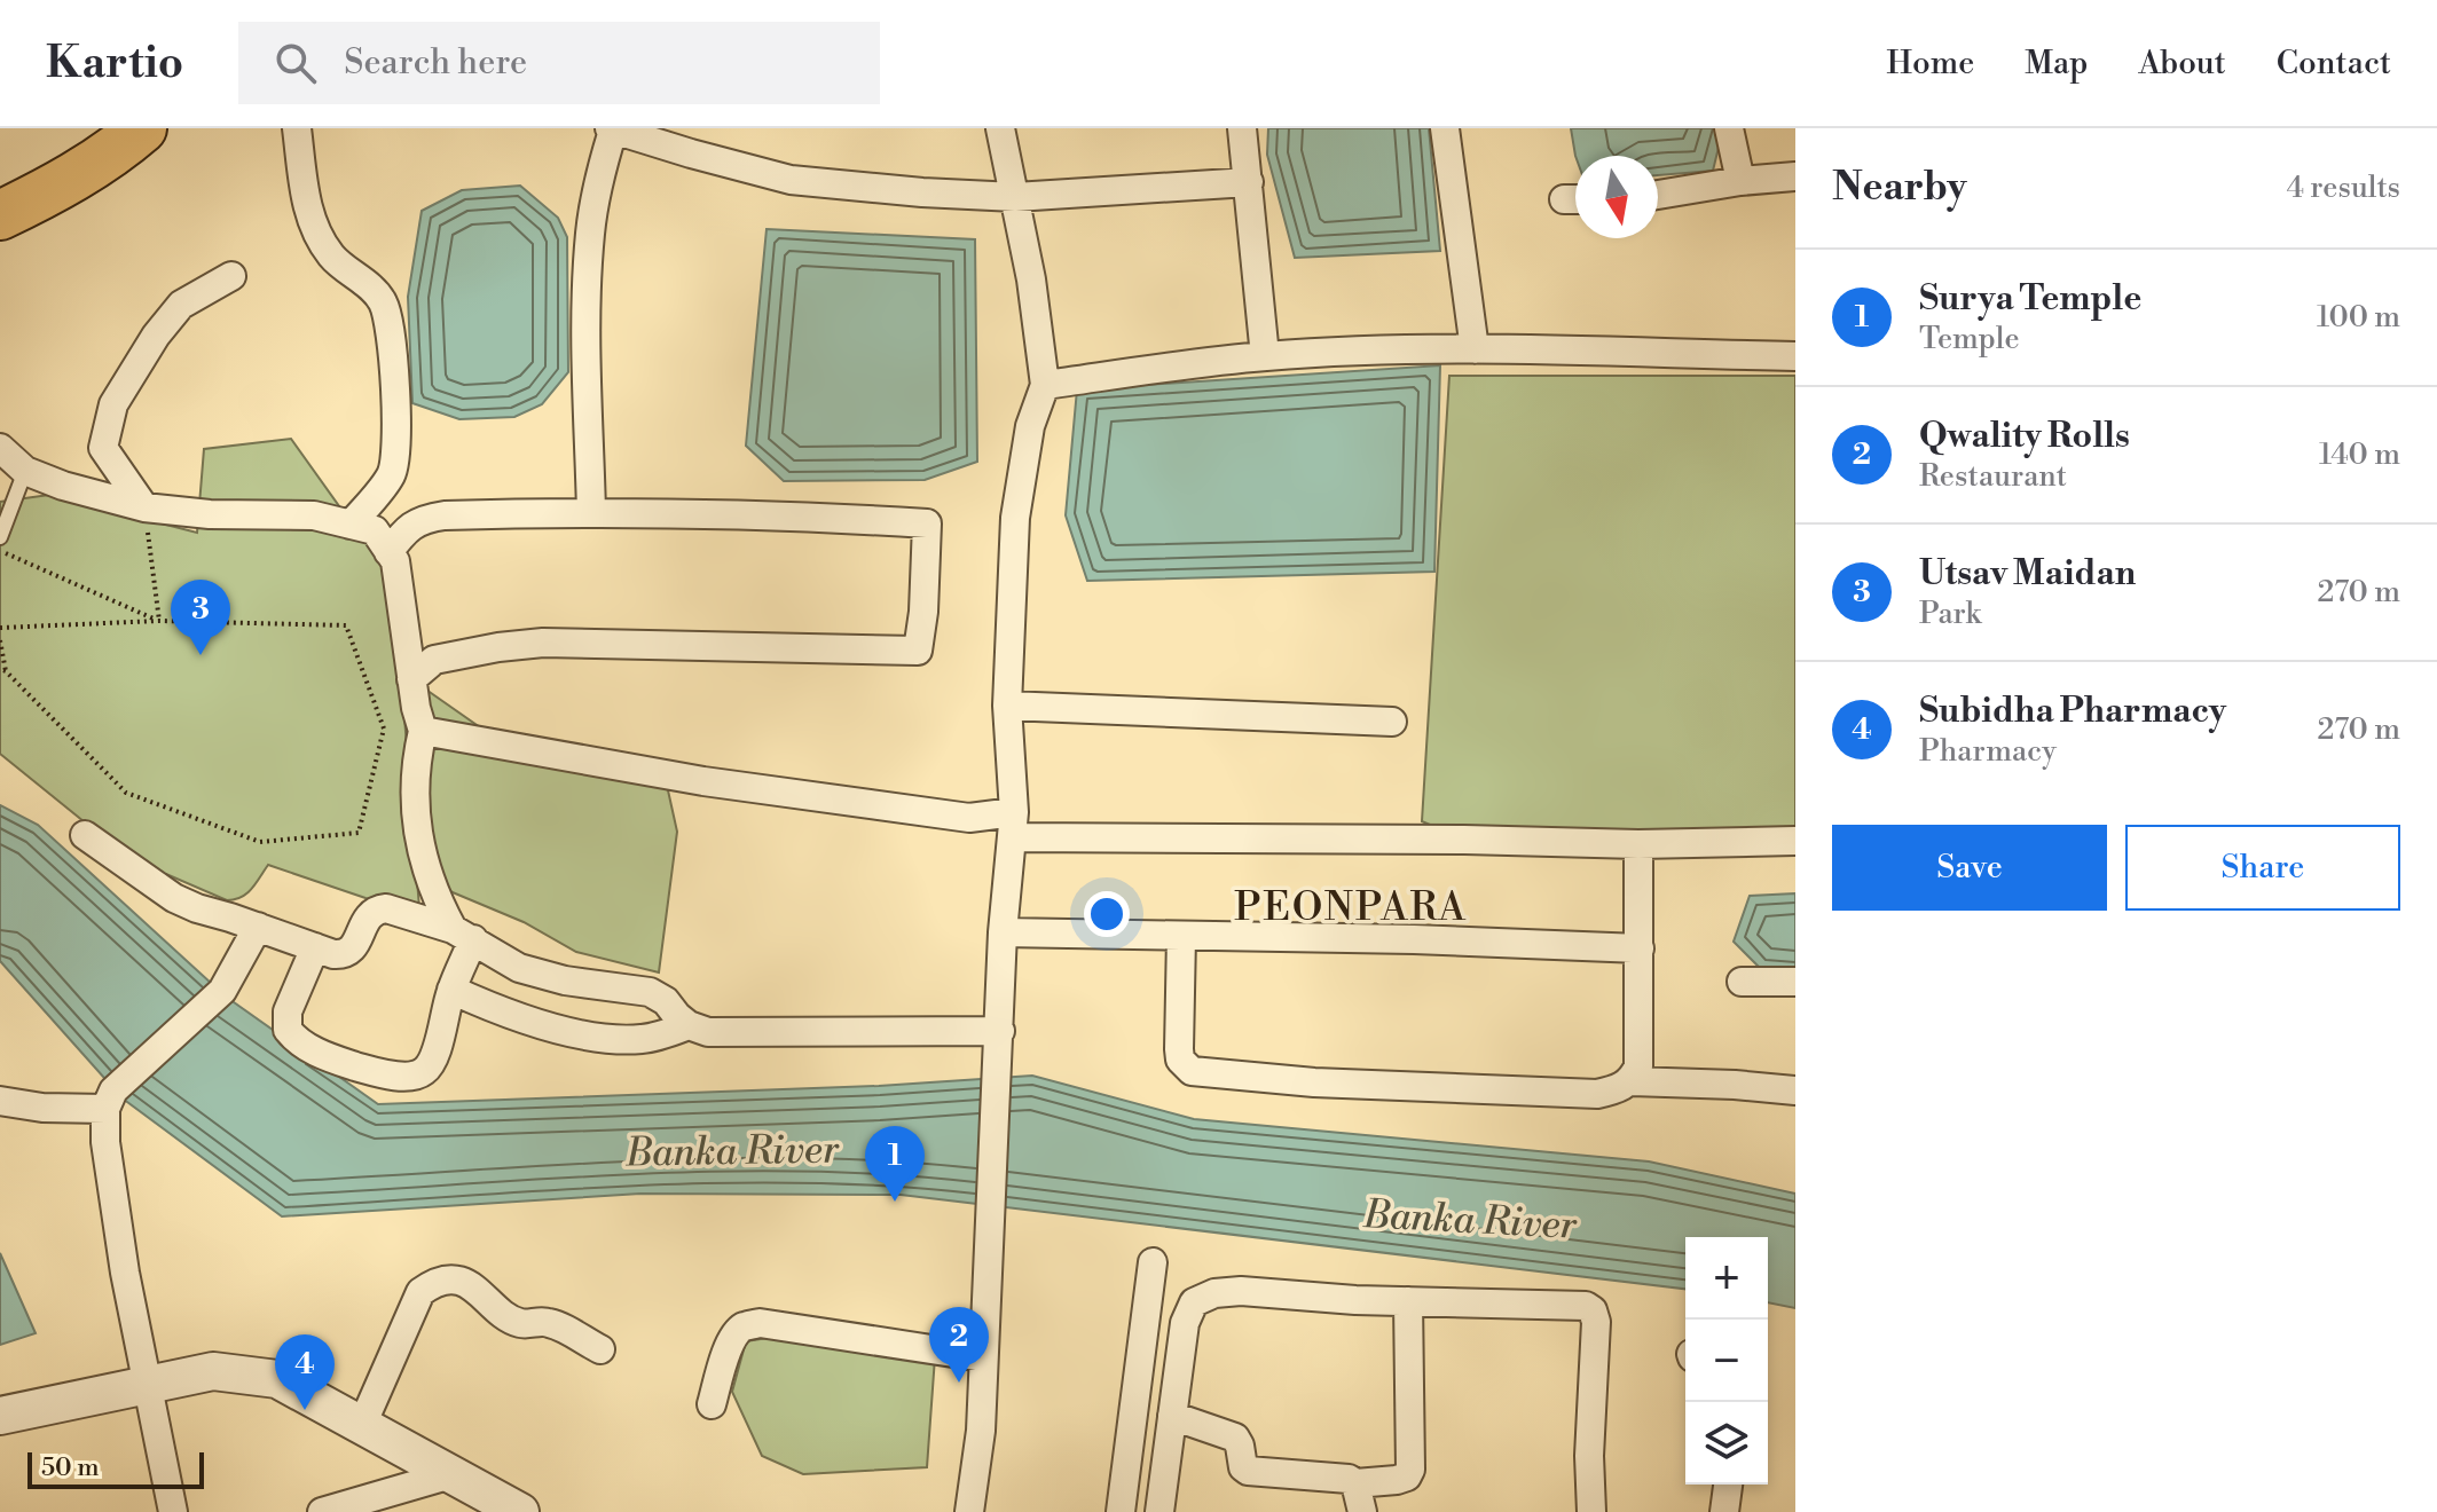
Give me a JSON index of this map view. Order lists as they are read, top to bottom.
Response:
{
  "districts": ["PEONPARA"],
  "water": ["Banka River"],
  "scale_bar": "50 m",
  "north": "bottom",
  "page": {
    "header": "Kartio",
    "search": "Search here",
    "nav": [
      "Home",
      "Map",
      "About",
      "Contact"
    ],
    "heading": ["Nearby", "4 results"],
    "list": [
      {
        "mark": "1",
        "name": "Surya Temple",
        "note": "Temple",
        "value": "100 m"
      },
      {
        "mark": "2",
        "name": "Qwality Rolls",
        "note": "Restaurant",
        "value": "140 m"
      },
      {
        "mark": "3",
        "name": "Utsav Maidan",
        "note": "Park",
        "value": "270 m"
      },
      {
        "mark": "4",
        "name": "Subidha Pharmacy",
        "note": "Pharmacy",
        "value": "270 m"
      }
    ],
    "pins": [
      "3",
      "1",
      "2",
      "4"
    ],
    "buttons": ["Save", "Share"],
    "map_buttons": ["+", "−"],
    "scale": "50 m"
  }
}
